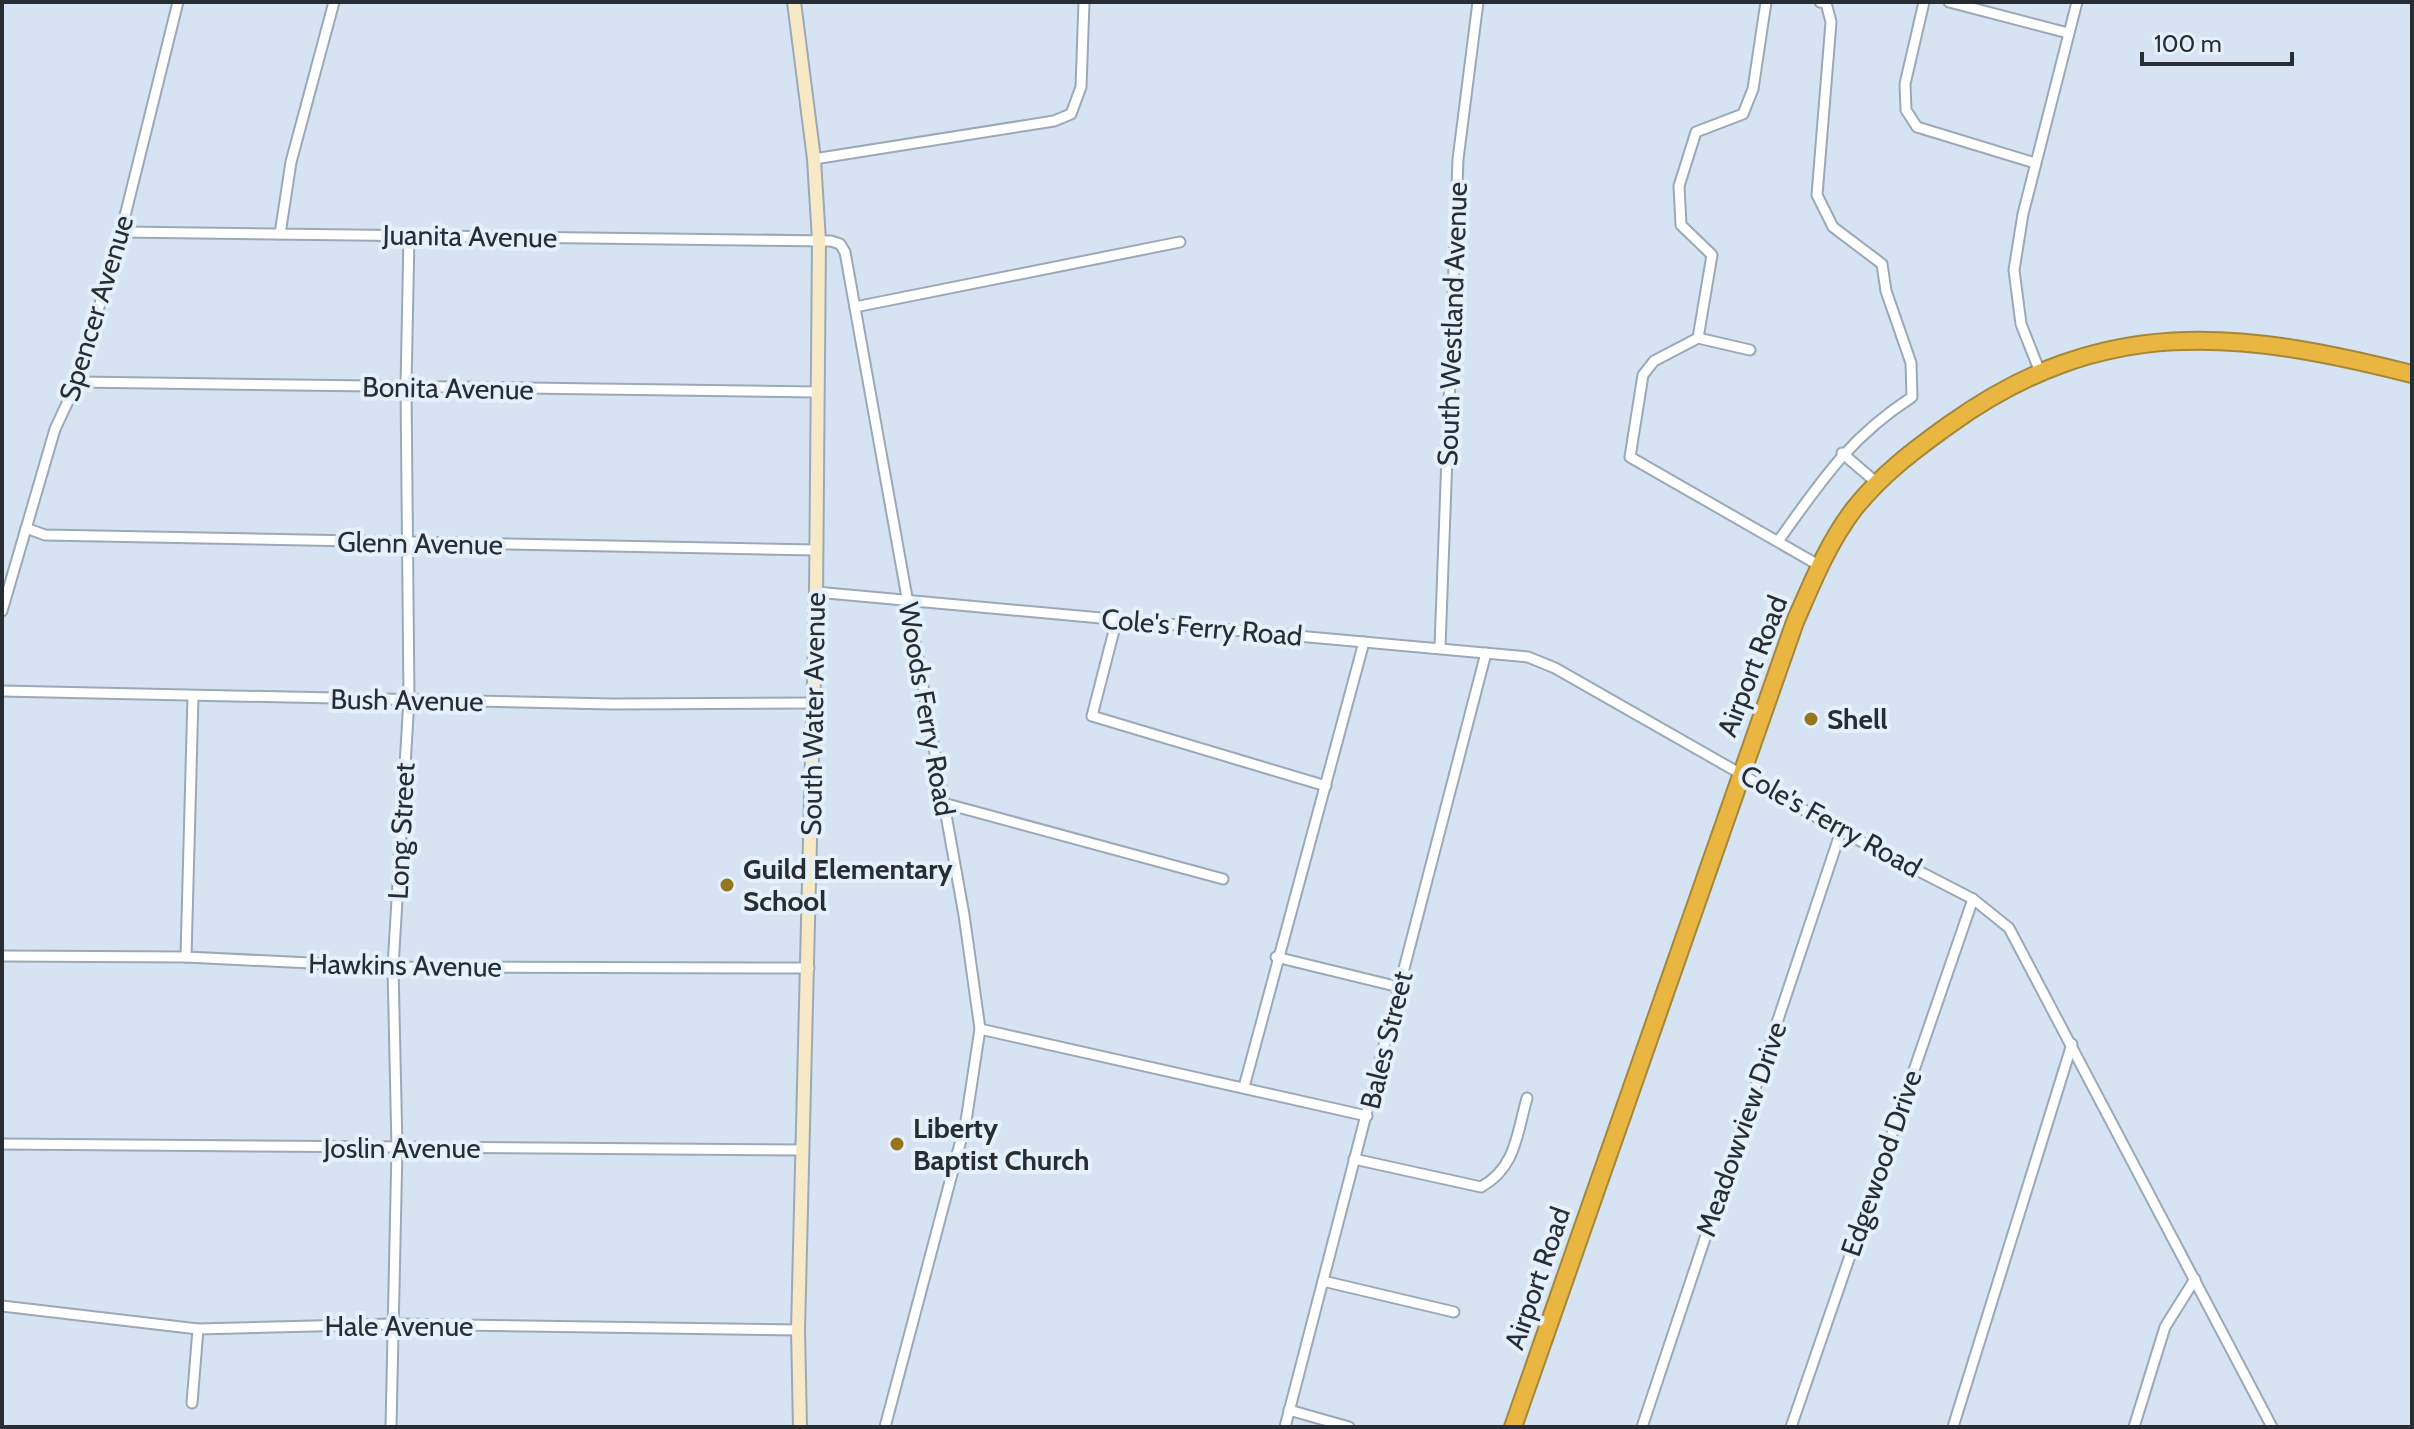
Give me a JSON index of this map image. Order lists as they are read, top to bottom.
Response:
{
  "streets": {
    "highway": ["Airport Road"],
    "main road": ["South Water Avenue"],
    "street": [
      "Juanita Avenue",
      "Spencer Avenue",
      "South Westland Avenue",
      "Bonita Avenue",
      "Glenn Avenue",
      "Cole's Ferry Road",
      "Bush Avenue",
      "Woods Ferry Road",
      "Long Street",
      "Hawkins Avenue",
      "Bales Street",
      "Meadowview Drive",
      "Joslin Avenue",
      "Edgewood Drive",
      "Hale Avenue"
    ]
  },
  "crossings": [
    ["Juanita Avenue", "Spencer Avenue"],
    ["Juanita Avenue", "Woods Ferry Road"],
    ["Juanita Avenue", "South Water Avenue"],
    ["Juanita Avenue", "Long Street"],
    ["Spencer Avenue", "Bonita Avenue"],
    ["Spencer Avenue", "Glenn Avenue"],
    ["South Westland Avenue", "Cole's Ferry Road"],
    ["Bonita Avenue", "South Water Avenue"],
    ["Bonita Avenue", "Long Street"],
    ["Glenn Avenue", "South Water Avenue"],
    ["Glenn Avenue", "Long Street"],
    ["Cole's Ferry Road", "Airport Road"],
    ["Cole's Ferry Road", "Woods Ferry Road"],
    ["Cole's Ferry Road", "South Water Avenue"],
    ["Cole's Ferry Road", "Bales Street"],
    ["Cole's Ferry Road", "Meadowview Drive"],
    ["Cole's Ferry Road", "Edgewood Drive"],
    ["Bush Avenue", "South Water Avenue"],
    ["Bush Avenue", "Long Street"],
    ["Woods Ferry Road", "South Water Avenue"],
    ["South Water Avenue", "Hawkins Avenue"],
    ["South Water Avenue", "Joslin Avenue"],
    ["South Water Avenue", "Hale Avenue"],
    ["Long Street", "Hawkins Avenue"],
    ["Long Street", "Joslin Avenue"],
    ["Long Street", "Hale Avenue"]
  ],
  "places": ["Shell", "Guild Elementary School", "Liberty Baptist Church"],
  "scale_bar": "100 m"
}
